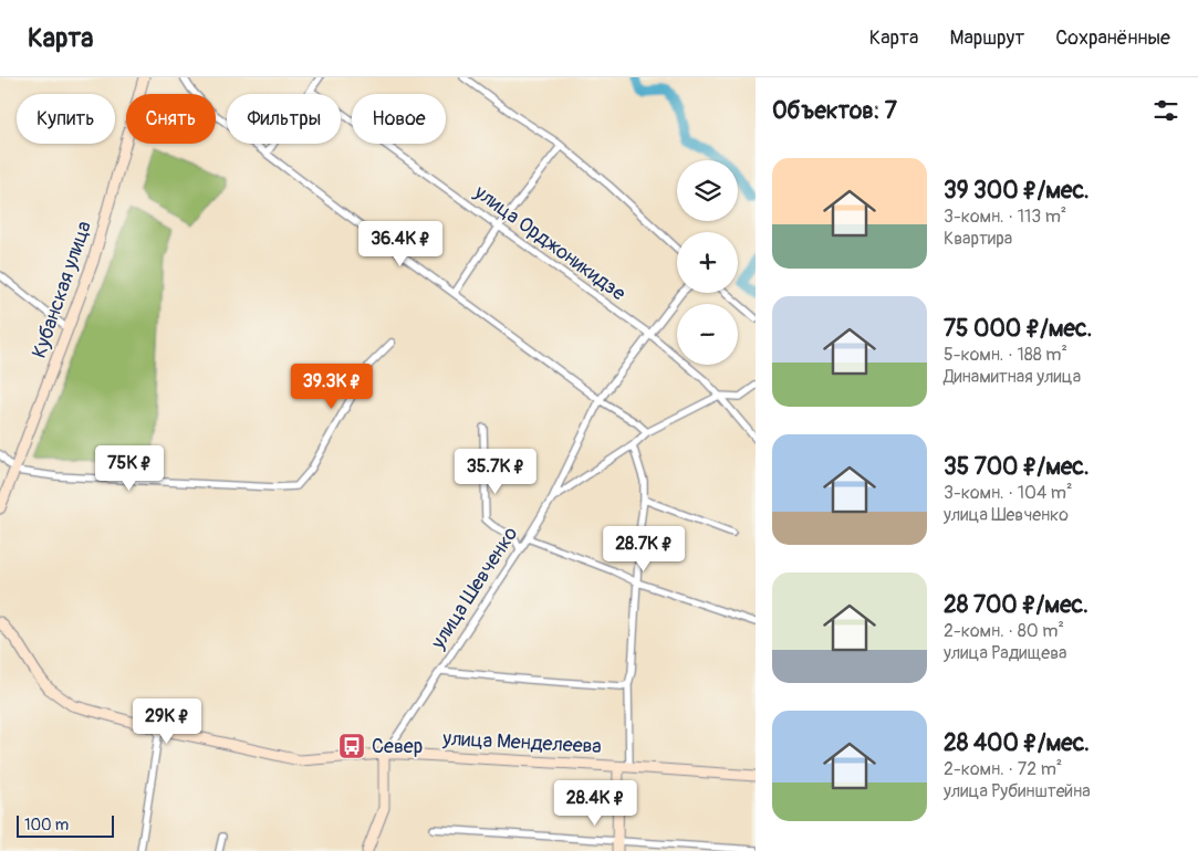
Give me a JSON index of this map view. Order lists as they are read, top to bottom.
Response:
{
  "streets": {
    "street": [
      "улица Орджоникидзе",
      "Кубанская улица",
      "улица Шевченко",
      "улица Менделеева"
    ]
  },
  "crossings": [
    ["улица Орджоникидзе", "улица Шевченко"],
    ["улица Шевченко", "улица Менделеева"]
  ],
  "places": {
    "bus stop": ["Север"]
  },
  "scale_bar": "100 m",
  "page": {
    "header": "Карта",
    "nav": ["Карта", "Маршрут", "Сохранённые"],
    "heading": "Объектов: 7",
    "chip": [
      "Купить",
      "Снять",
      "Фильтры",
      "Новое"
    ],
    "list": [
      {
        "name": "39 300 ₽/мес.",
        "note": "3-комн. · 113 m² · Квартира"
      },
      {
        "name": "75 000 ₽/мес.",
        "note": "5-комн. · 188 m² · Динамитная улица"
      },
      {
        "name": "35 700 ₽/мес.",
        "note": "3-комн. · 104 m² · улица Шевченко"
      },
      {
        "name": "28 700 ₽/мес.",
        "note": "2-комн. · 80 m² · улица Радищева"
      },
      {
        "name": "28 400 ₽/мес.",
        "note": "2-комн. · 72 m² · улица Рубинштейна"
      }
    ],
    "map_buttons": ["+", "−"],
    "price": [
      "36.4K ₽",
      "39.3K ₽",
      "75K ₽",
      "35.7K ₽",
      "28.7K ₽",
      "29K ₽",
      "28.4K ₽"
    ],
    "scale": "100 m"
  }
}
